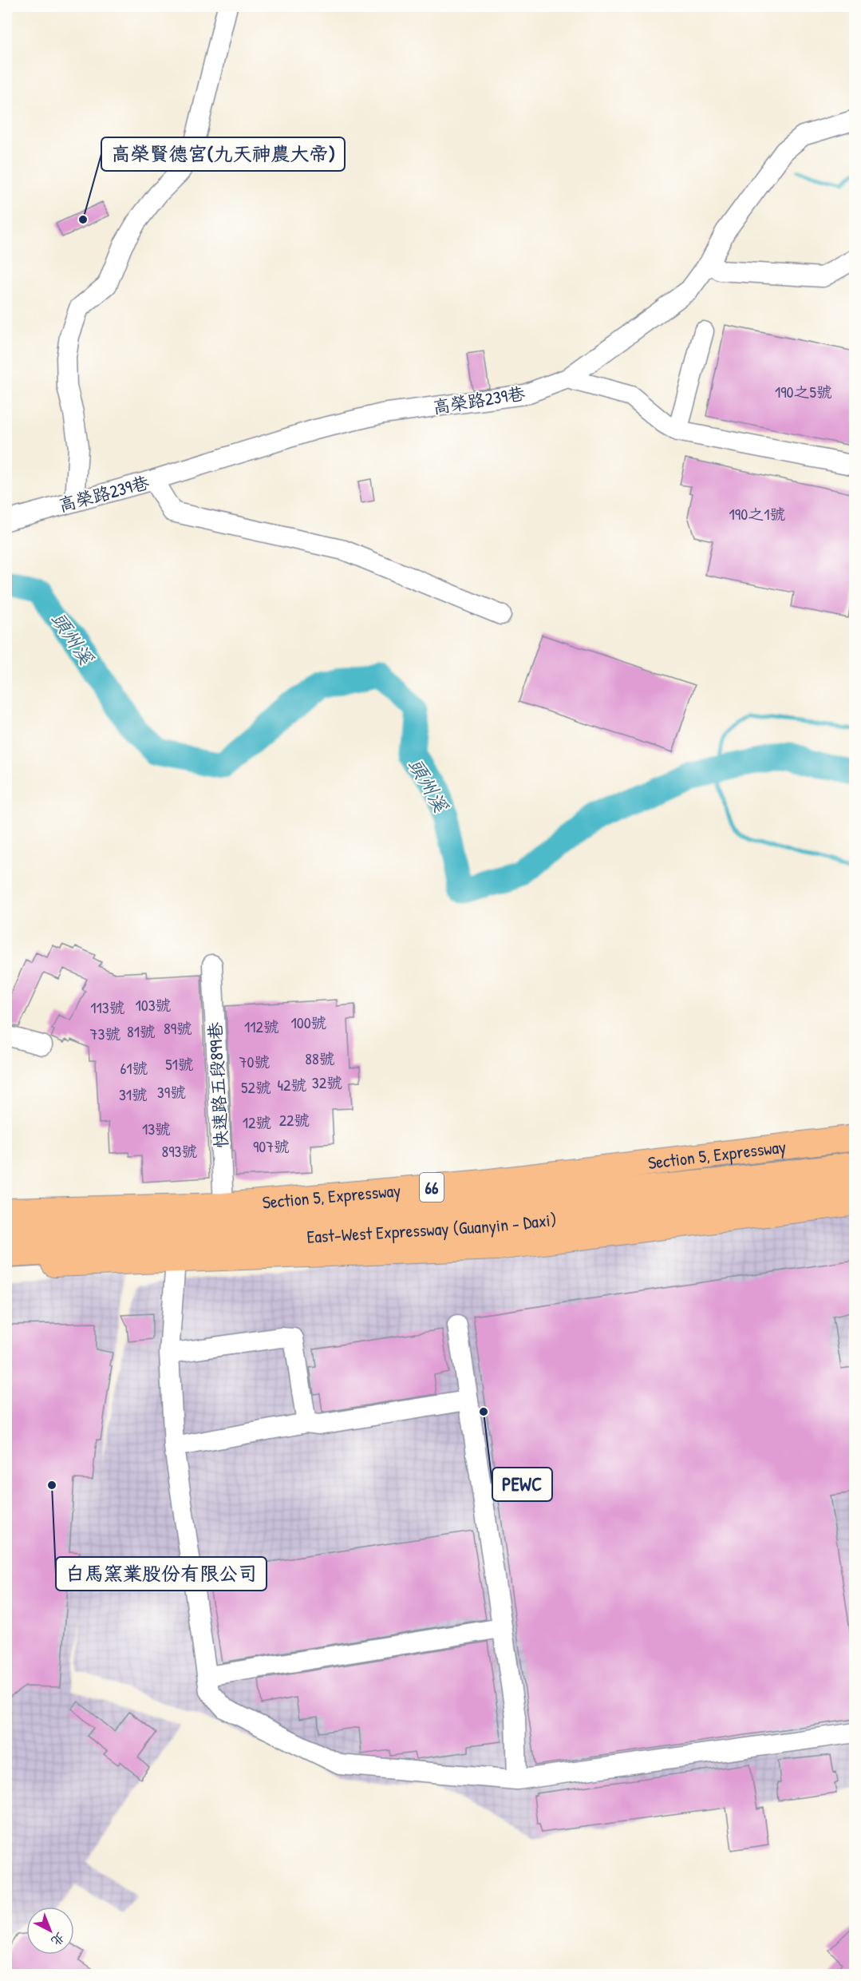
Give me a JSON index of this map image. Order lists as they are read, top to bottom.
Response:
{
  "streets": {
    "highway": ["66", "East-West Expressway (Guanyin - Daxi)"],
    "main road": ["Section 5, Expressway"],
    "street": ["高榮路239巷", "快速路五段899巷"]
  },
  "crossings": [
    ["快速路五段899巷", "Section 5, Expressway"]
  ],
  "water": ["頭州溪"],
  "places": ["高榮賢德宮(九天神農大帝)", "PEWC", "白馬窯業股份有限公司"],
  "house_numbers": [
    "190之5號",
    "190之1號",
    "103號",
    "113號",
    "100號",
    "112號",
    "89號",
    "81號",
    "73號",
    "88號",
    "70號",
    "51號",
    "61號",
    "32號",
    "42號",
    "52號",
    "39號",
    "31號",
    "22號",
    "12號",
    "13號",
    "907號",
    "893號"
  ],
  "north": "bottom right"
}
